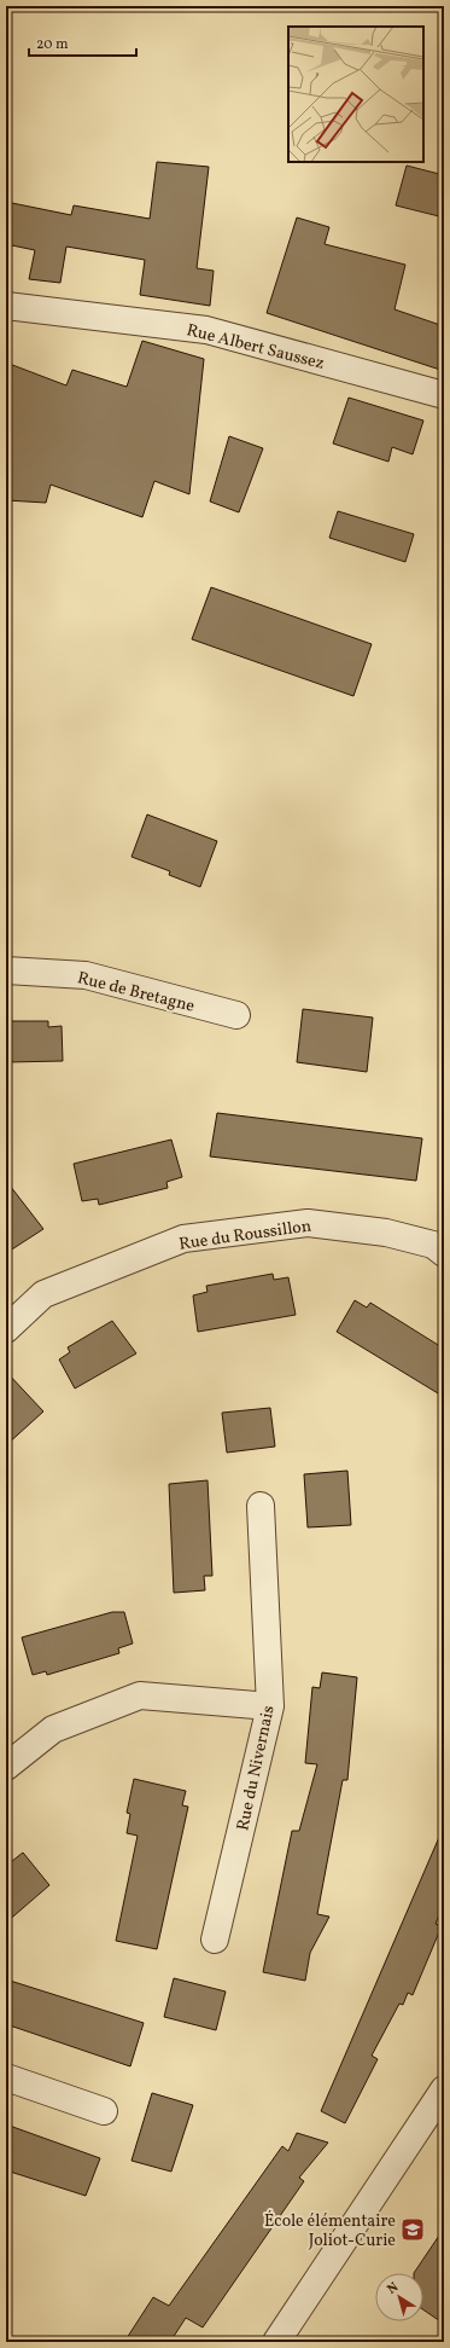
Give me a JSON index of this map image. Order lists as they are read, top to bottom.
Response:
{
  "streets": {
    "street": [
      "Rue Albert Saussez",
      "Rue de Bretagne",
      "Rue du Roussillon",
      "Rue du Nivernais"
    ]
  },
  "places": {
    "school or university": ["École élémentaire Joliot-Curie"]
  },
  "scale_bar": "20 m",
  "north": "top left"
}
